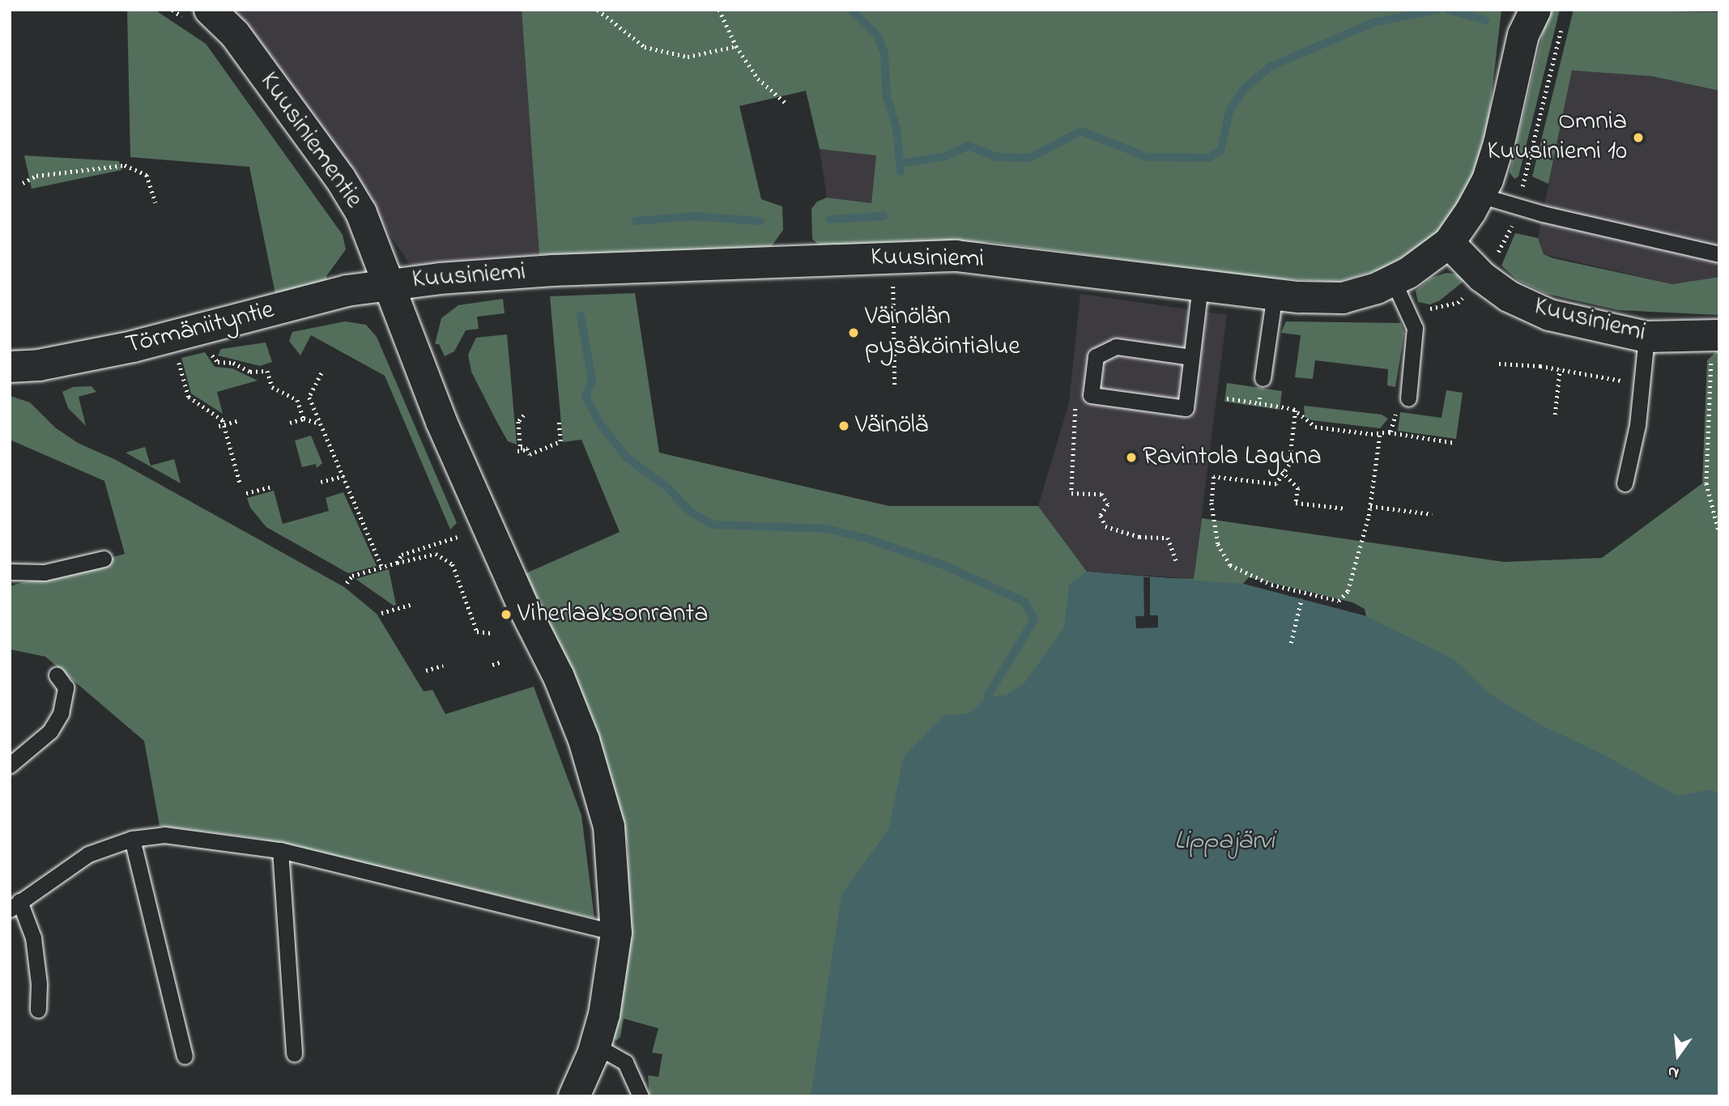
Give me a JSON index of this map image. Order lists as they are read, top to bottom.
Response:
{
  "streets": {
    "street": ["Kuusiniementie", "Kuusiniemi", "Törmäniityntie"]
  },
  "crossings": [
    ["Kuusiniementie", "Kuusiniemi"],
    ["Kuusiniementie", "Törmäniityntie"],
    ["Kuusiniemi", "Törmäniityntie"]
  ],
  "water": ["Lippajärvi"],
  "places": [
    "Omnia Kuusiniemi 10",
    "Väinölän pysäköintialue",
    "Väinölä",
    "Ravintola Laguna",
    "Viherlaaksonranta"
  ],
  "north": "bottom"
}
